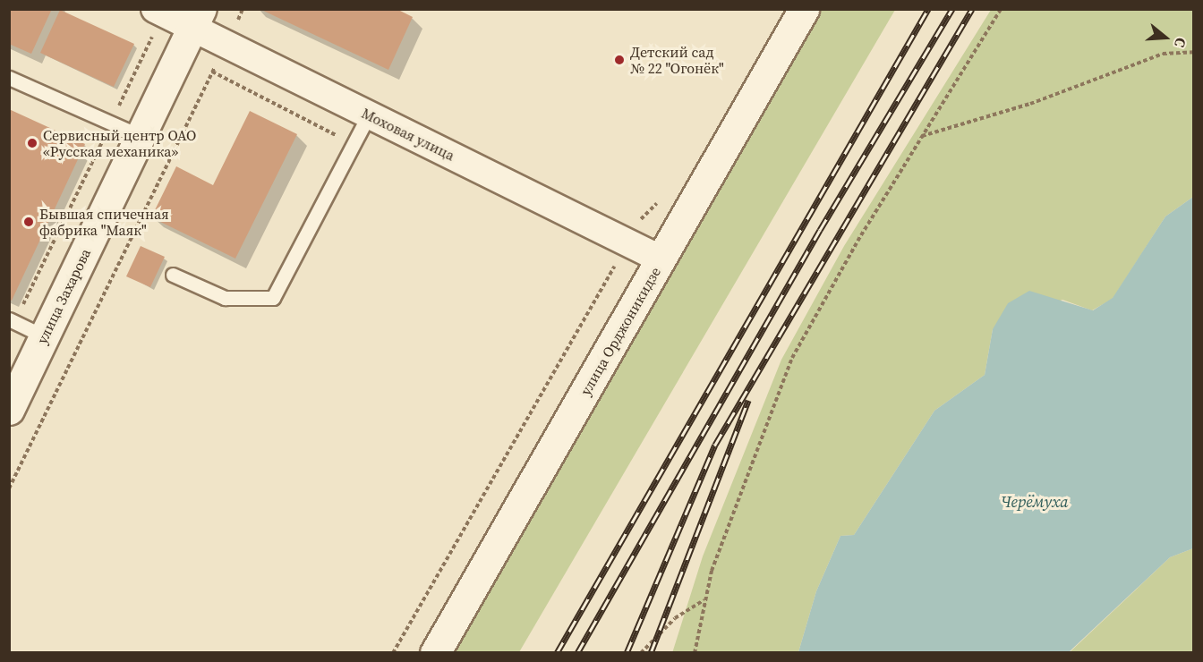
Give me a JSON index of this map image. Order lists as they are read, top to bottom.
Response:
{
  "streets": {
    "street": ["Моховая улица", "улица Захарова", "улица Орджоникидзе"]
  },
  "crossings": [
    ["Моховая улица", "улица Захарова"],
    ["Моховая улица", "улица Орджоникидзе"]
  ],
  "water": ["Черёмуха"],
  "places": ["Детский сад № 22 \"Огонёк\"", "Сервисный центр ОАО «Русская механика»", "Бывшая спичечная фабрика \"Маяк\""],
  "north": "right"
}
